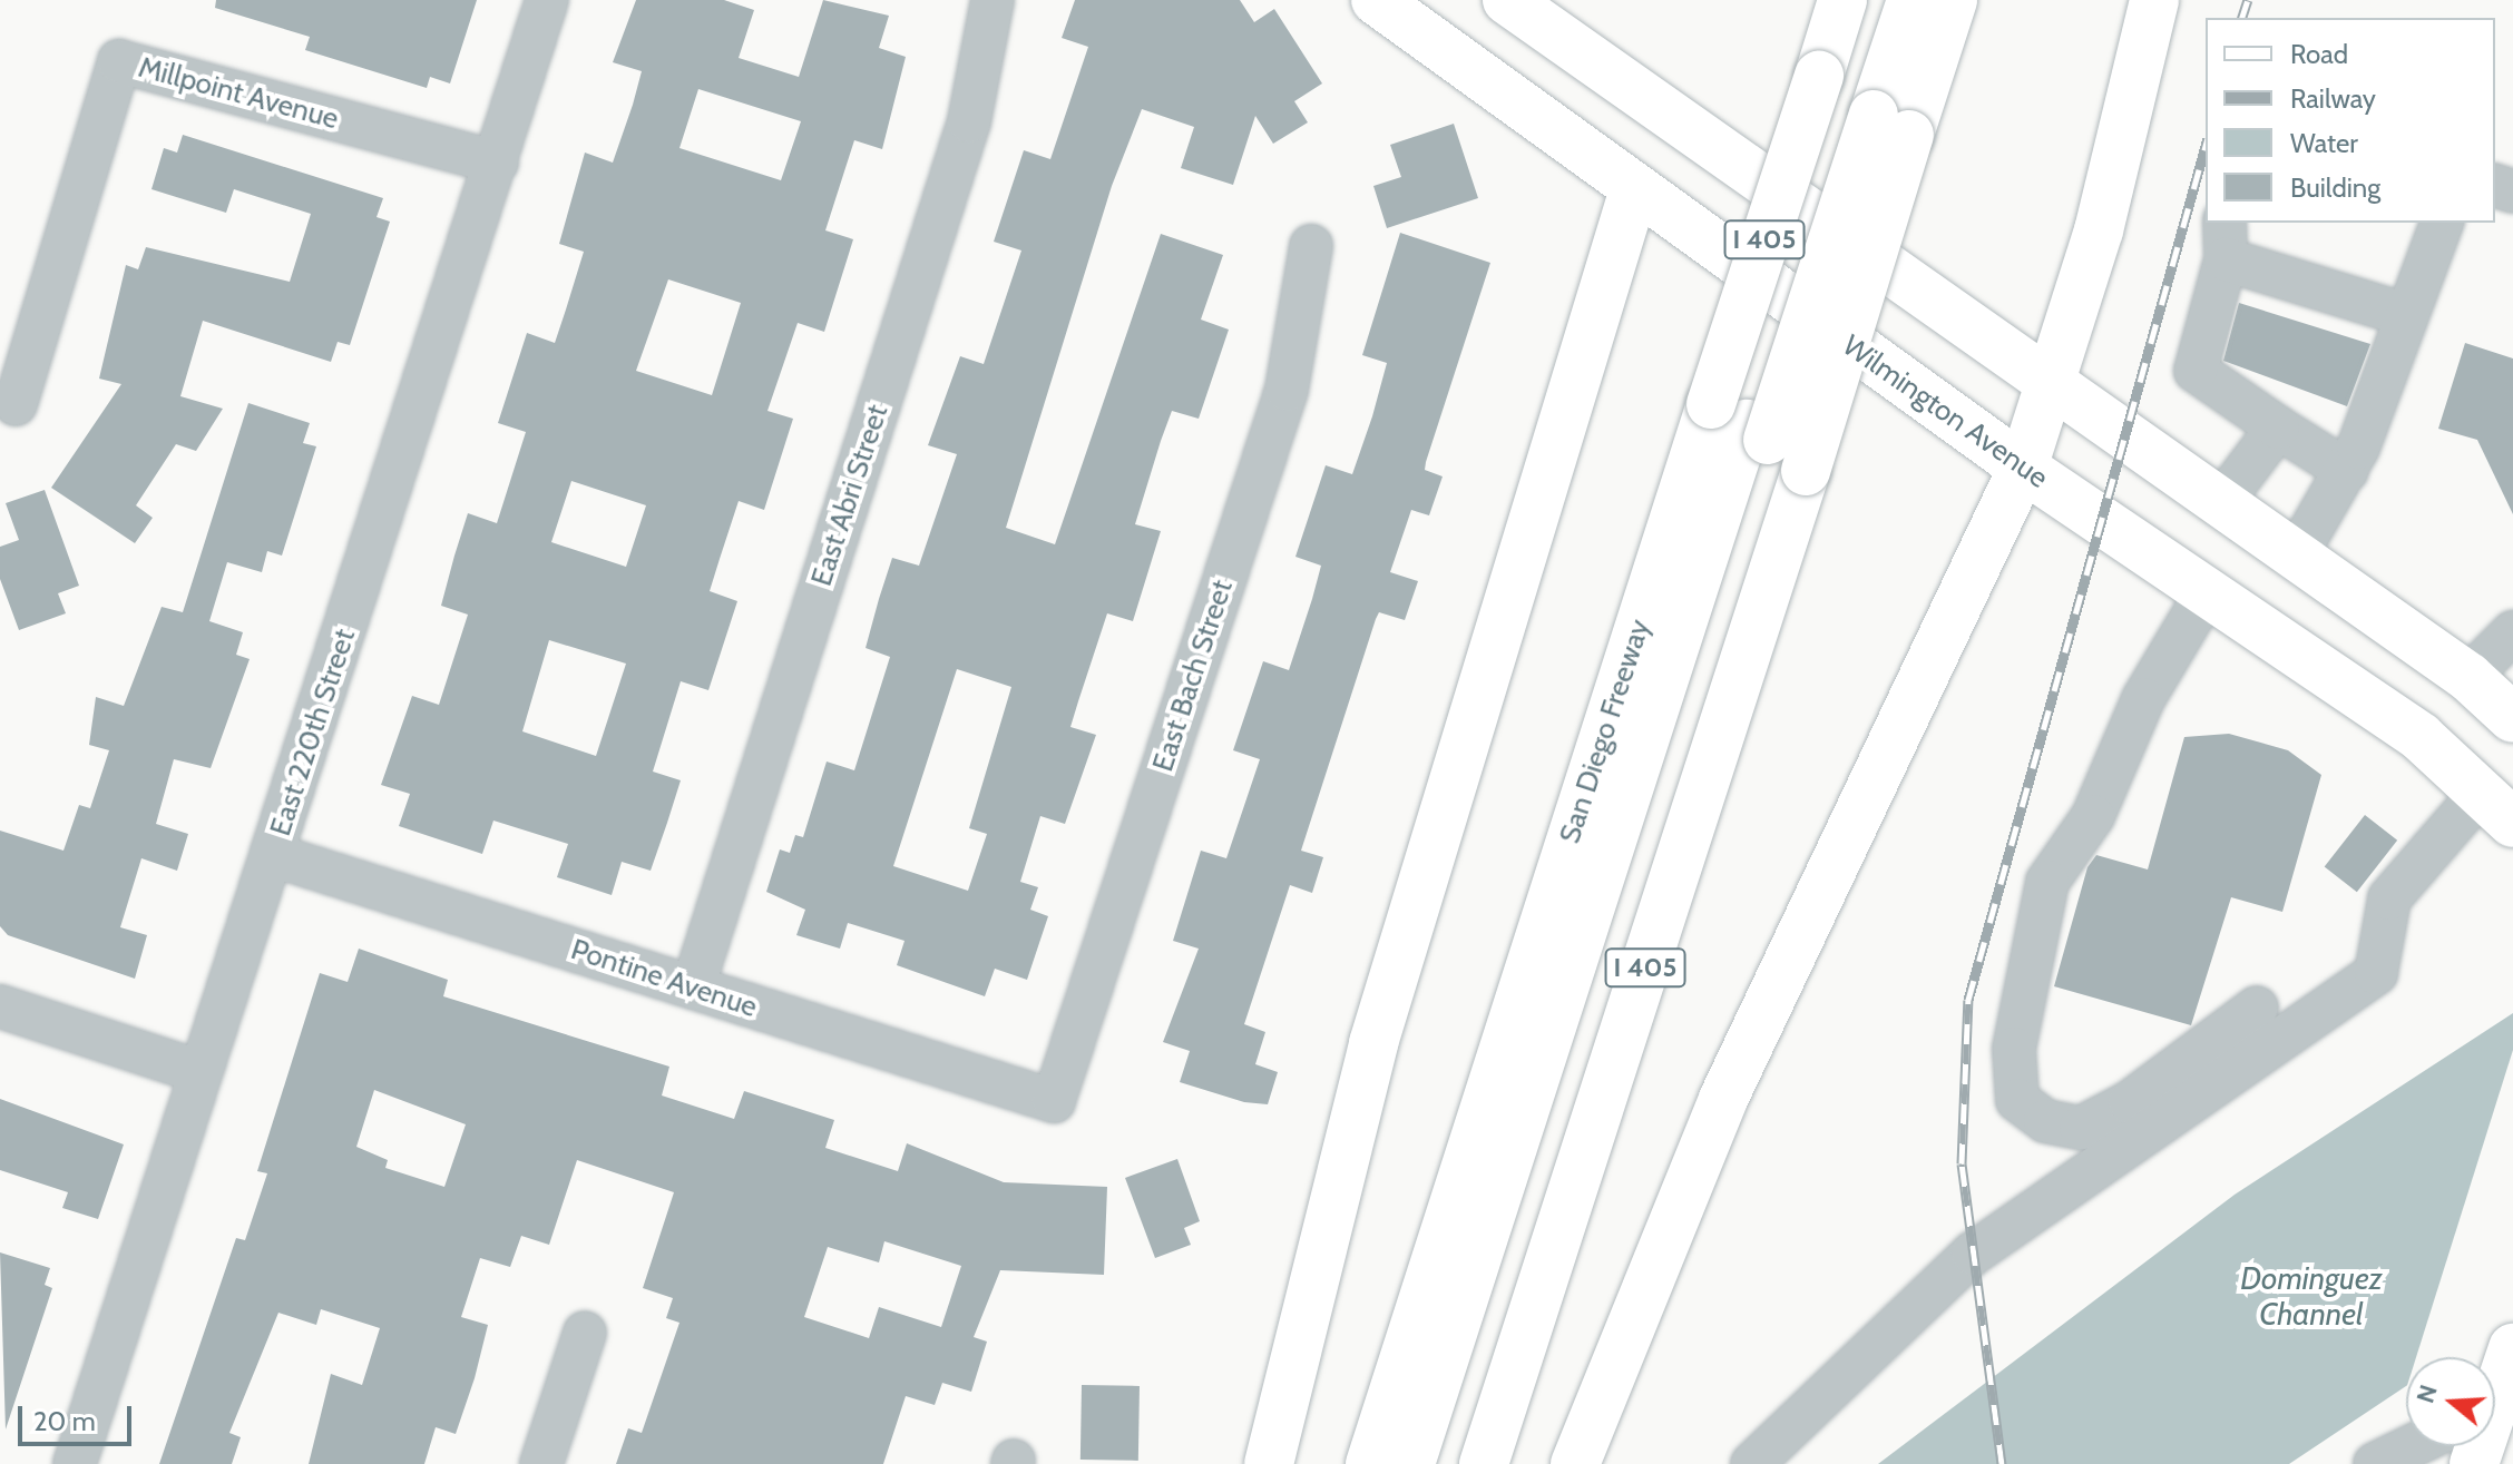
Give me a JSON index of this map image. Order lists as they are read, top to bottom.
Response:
{
  "streets": {
    "main road": ["I 405", "Wilmington Avenue", "San Diego Freeway"],
    "street": [
      "Millpoint Avenue",
      "East Abri Street",
      "East Bach Street",
      "East 220th Street",
      "Pontine Avenue"
    ]
  },
  "crossings": [
    ["Millpoint Avenue", "East 220th Street"],
    ["East Abri Street", "Pontine Avenue"],
    ["East Bach Street", "Pontine Avenue"],
    ["East 220th Street", "Pontine Avenue"]
  ],
  "water": ["Dominguez Channel"],
  "legend": [
    "Road",
    "Railway",
    "Water",
    "Building"
  ],
  "scale_bar": "20 m",
  "north": "left"
}
